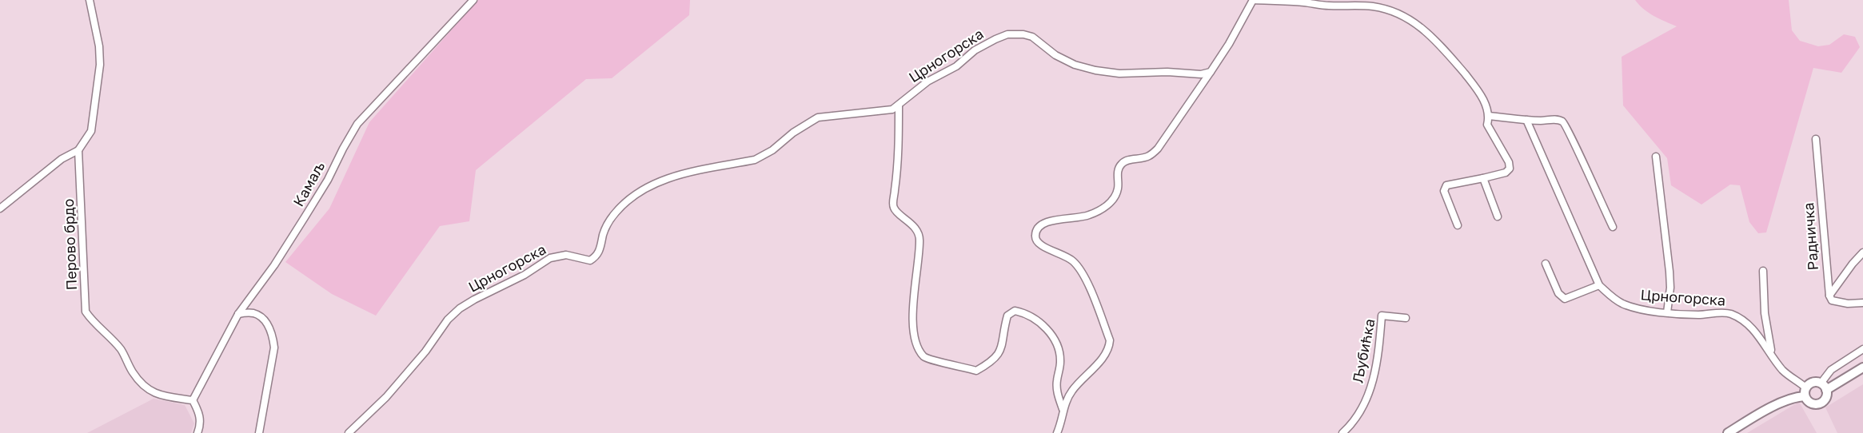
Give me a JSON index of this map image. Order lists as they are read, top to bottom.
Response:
{
  "streets": {
    "street": [
      "Црногорска",
      "Камаљ",
      "Радничка",
      "Перово брдо",
      "Љубићка"
    ]
  },
  "crossings": [
    ["Камаљ", "Перово брдо"]
  ]
}
